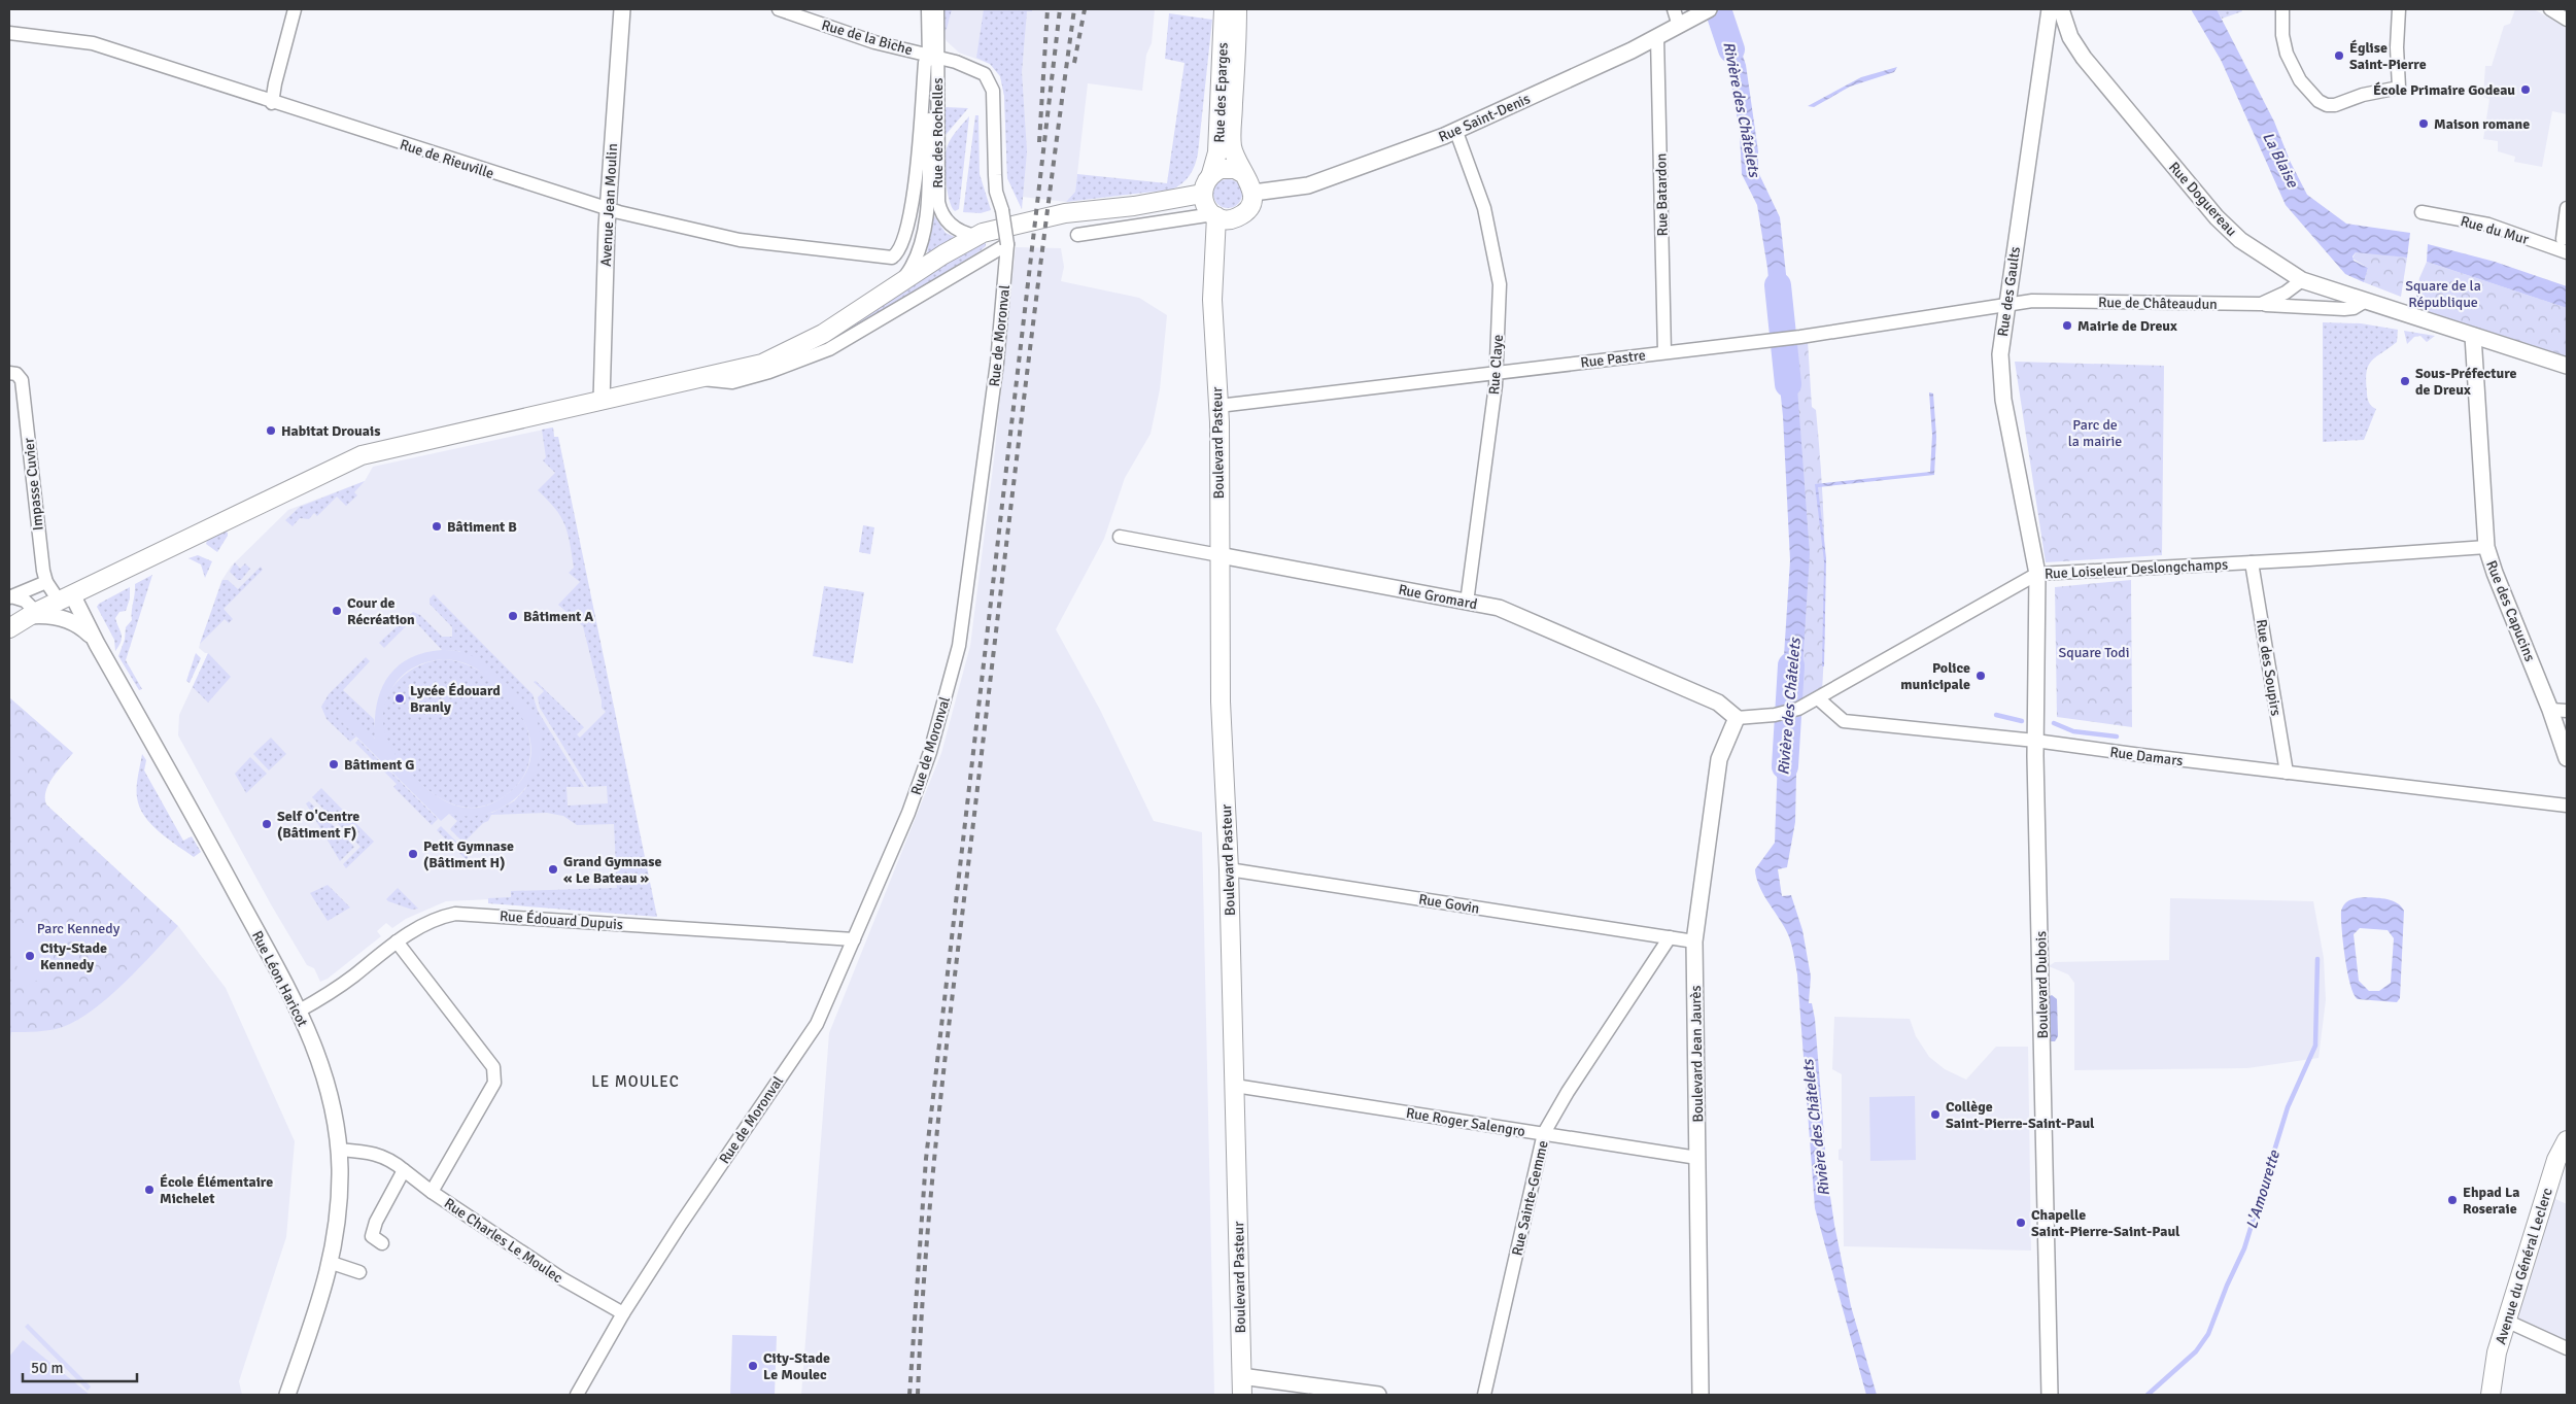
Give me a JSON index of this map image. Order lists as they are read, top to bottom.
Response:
{
  "streets": {
    "main road": ["Rue des Eparges", "Boulevard Pasteur", "Avenue du Général Leclerc"],
    "street": [
      "Rue de la Biche",
      "Rue Saint-Denis",
      "Rue des Rochelles",
      "Rue de Rieuville",
      "Rue Batardon",
      "Rue Doguereau",
      "Avenue Jean Moulin",
      "Rue du Mur",
      "Rue des Gaults",
      "Rue de Châteaudun",
      "Rue de Moronval",
      "Rue Pastre",
      "Rue Claye",
      "Impasse Cuvier",
      "Rue Loiseleur Deslongchamps",
      "Rue Gromard",
      "Rue des Capucins",
      "Rue des Soupirs",
      "Rue Damars",
      "Rue Govin",
      "Rue Édouard Dupuis",
      "Rue Léon Haricot",
      "Boulevard Dubois",
      "Boulevard Jean Jaurès",
      "Rue Roger Salengro",
      "Rue Sainte-Gemme",
      "Rue Charles Le Moulec"
    ]
  },
  "crossings": [
    ["Rue de la Biche", "Rue des Rochelles"],
    ["Rue de la Biche", "Rue de Moronval"],
    ["Rue des Eparges", "Rue Saint-Denis"],
    ["Rue des Eparges", "Boulevard Pasteur"],
    ["Rue Saint-Denis", "Rue Batardon"],
    ["Rue Saint-Denis", "Rue Claye"],
    ["Rue Saint-Denis", "Boulevard Pasteur"],
    ["Rue des Rochelles", "Rue de Rieuville"],
    ["Rue des Rochelles", "Rue de Moronval"],
    ["Rue de Rieuville", "Avenue Jean Moulin"],
    ["Rue Batardon", "Rue Pastre"],
    ["Rue Doguereau", "Rue de Châteaudun"],
    ["Rue Doguereau", "Rue des Capucins"],
    ["Rue des Gaults", "Rue de Châteaudun"],
    ["Rue des Gaults", "Rue Pastre"],
    ["Rue des Gaults", "Rue Loiseleur Deslongchamps"],
    ["Rue des Gaults", "Boulevard Dubois"],
    ["Rue de Châteaudun", "Rue Pastre"],
    ["Rue de Moronval", "Rue Édouard Dupuis"],
    ["Rue de Moronval", "Rue Charles Le Moulec"],
    ["Rue Pastre", "Rue Claye"],
    ["Rue Pastre", "Boulevard Pasteur"],
    ["Rue Claye", "Rue Gromard"],
    ["Boulevard Pasteur", "Rue Gromard"],
    ["Boulevard Pasteur", "Rue Govin"],
    ["Boulevard Pasteur", "Rue Roger Salengro"],
    ["Impasse Cuvier", "Rue Léon Haricot"],
    ["Rue Loiseleur Deslongchamps", "Rue des Capucins"],
    ["Rue Loiseleur Deslongchamps", "Rue des Soupirs"],
    ["Rue Loiseleur Deslongchamps", "Rue Damars"],
    ["Rue Loiseleur Deslongchamps", "Boulevard Dubois"],
    ["Rue Gromard", "Boulevard Jean Jaurès"],
    ["Rue des Soupirs", "Rue Damars"],
    ["Rue Damars", "Boulevard Dubois"],
    ["Rue Govin", "Rue Sainte-Gemme"],
    ["Rue Édouard Dupuis", "Rue Léon Haricot"],
    ["Rue Édouard Dupuis", "Rue Charles Le Moulec"],
    ["Boulevard Jean Jaurès", "Rue Roger Salengro"],
    ["Rue Roger Salengro", "Rue Sainte-Gemme"]
  ],
  "districts": ["LE MOULEC"],
  "water": ["Rivière des Châtelets", "La Blaise", "L'Amourette"],
  "parks": [
    "Square de la République",
    "Parc de la mairie",
    "Square Todi",
    "Parc Kennedy"
  ],
  "places": [
    "Église Saint-Pierre",
    "École Primaire Godeau",
    "Maison romane",
    "Mairie de Dreux",
    "Sous-Préfecture de Dreux",
    "Habitat Drouais",
    "Bâtiment B",
    "Cour de Récréation",
    "Bâtiment A",
    "Police municipale",
    "Lycée Édouard Branly",
    "Bâtiment G",
    "Self O'Centre (Bâtiment F)",
    "Petit Gymnase (Bâtiment H)",
    "Grand Gymnase « Le Bateau »",
    "City-Stade Kennedy",
    "Collège Saint-Pierre-Saint-Paul",
    "École Élémentaire Michelet",
    "Ehpad La Roseraie",
    "Chapelle Saint-Pierre-Saint-Paul",
    "City-Stade Le Moulec"
  ],
  "scale_bar": "50 m"
}
